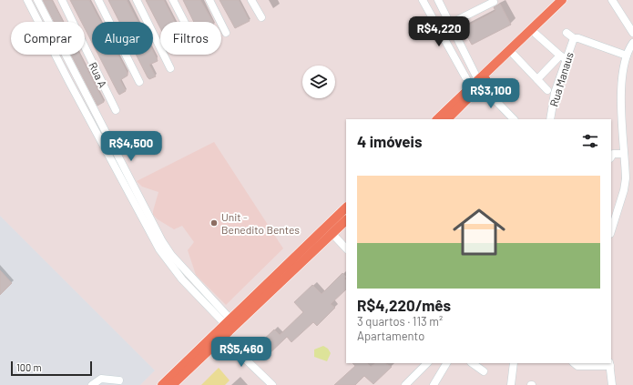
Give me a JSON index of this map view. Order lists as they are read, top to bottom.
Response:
{
  "streets": {
    "street": ["Rua A", "Rua Manaus"]
  },
  "places": ["Unit - Benedito Bentes"],
  "scale_bar": "100 m",
  "page": {
    "price": [
      "R$4,220",
      "R$3,100",
      "R$4,500",
      "R$5,460"
    ],
    "chip": ["Comprar", "Alugar", "Filtros"],
    "heading": "4 imóveis",
    "list": [
      {
        "name": "R$4,220/mês",
        "note": "3 quartos · 113 m² · Apartamento"
      }
    ],
    "scale": "100 m"
  }
}
